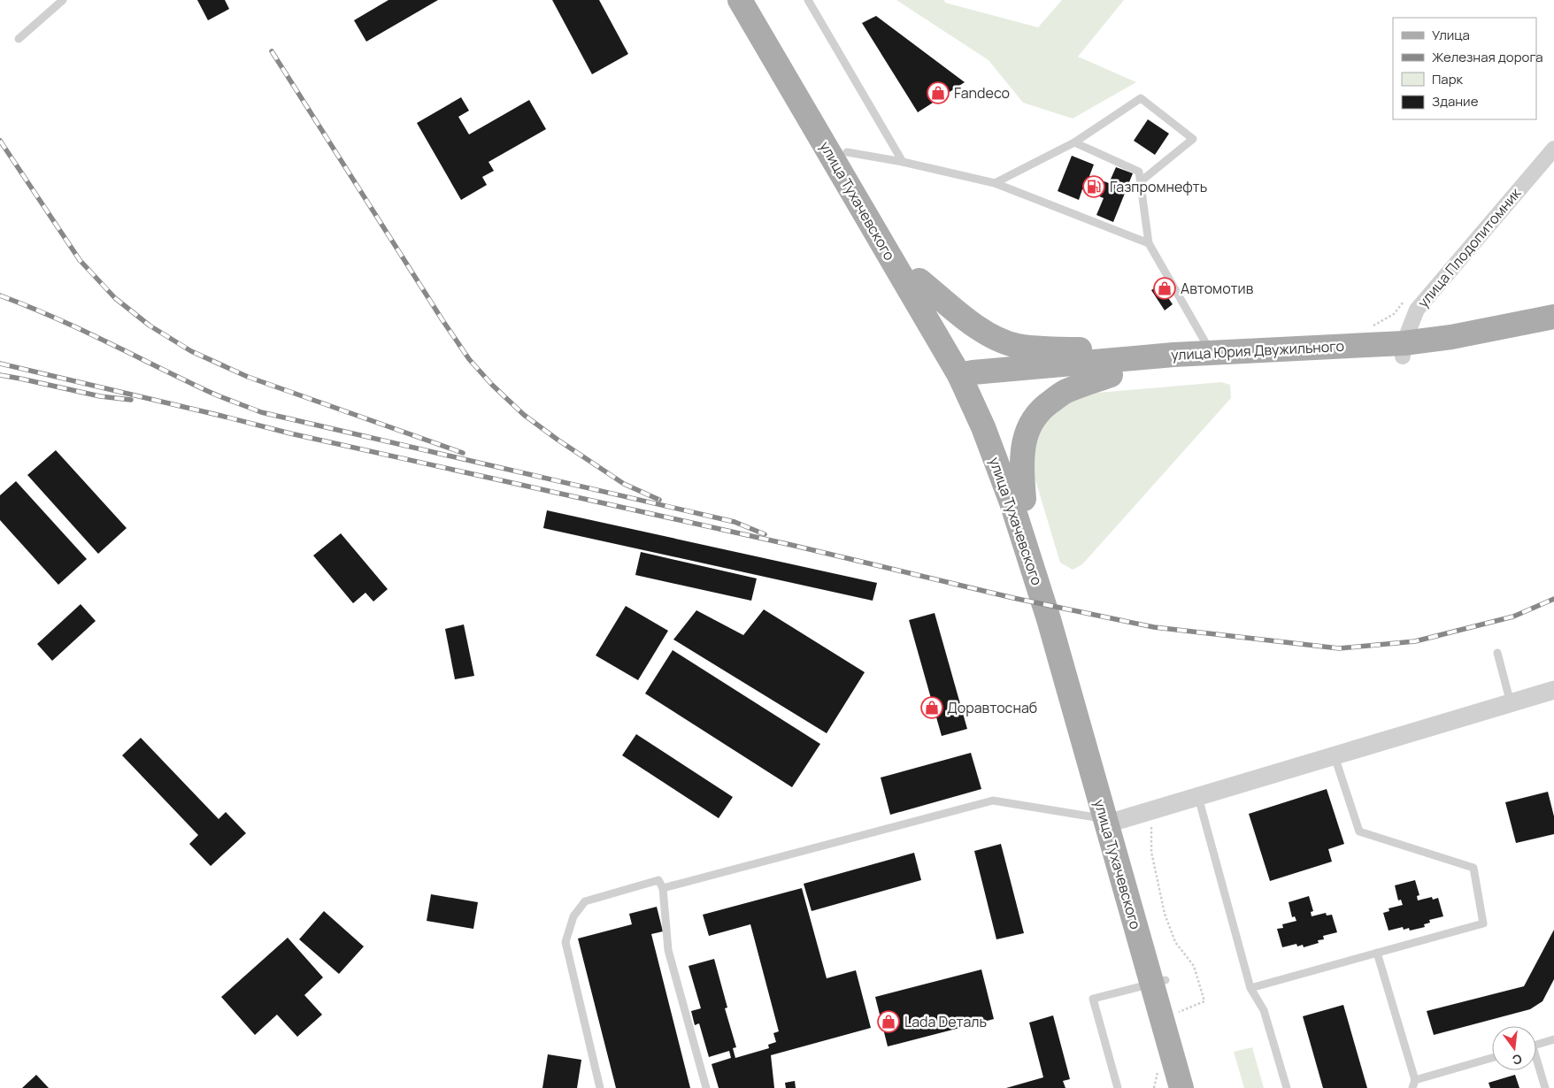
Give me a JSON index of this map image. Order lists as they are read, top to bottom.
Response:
{
  "streets": {
    "main road": ["улица Тухачевского", "улица Юрия Двужильного"],
    "street": ["улица Плодопитомник"]
  },
  "crossings": [
    ["улица Тухачевского", "улица Юрия Двужильного"],
    ["улица Плодопитомник", "улица Юрия Двужильного"]
  ],
  "places": {
    "shop": [
      "Fandeco",
      "Автомотив",
      "Доравтоснаб",
      "Lada Dеталь"
    ],
    "fuel station": ["Газпромнефть"]
  },
  "legend": [
    "Улица",
    "Железная дорога",
    "Парк",
    "Здание"
  ],
  "north": "bottom"
}
